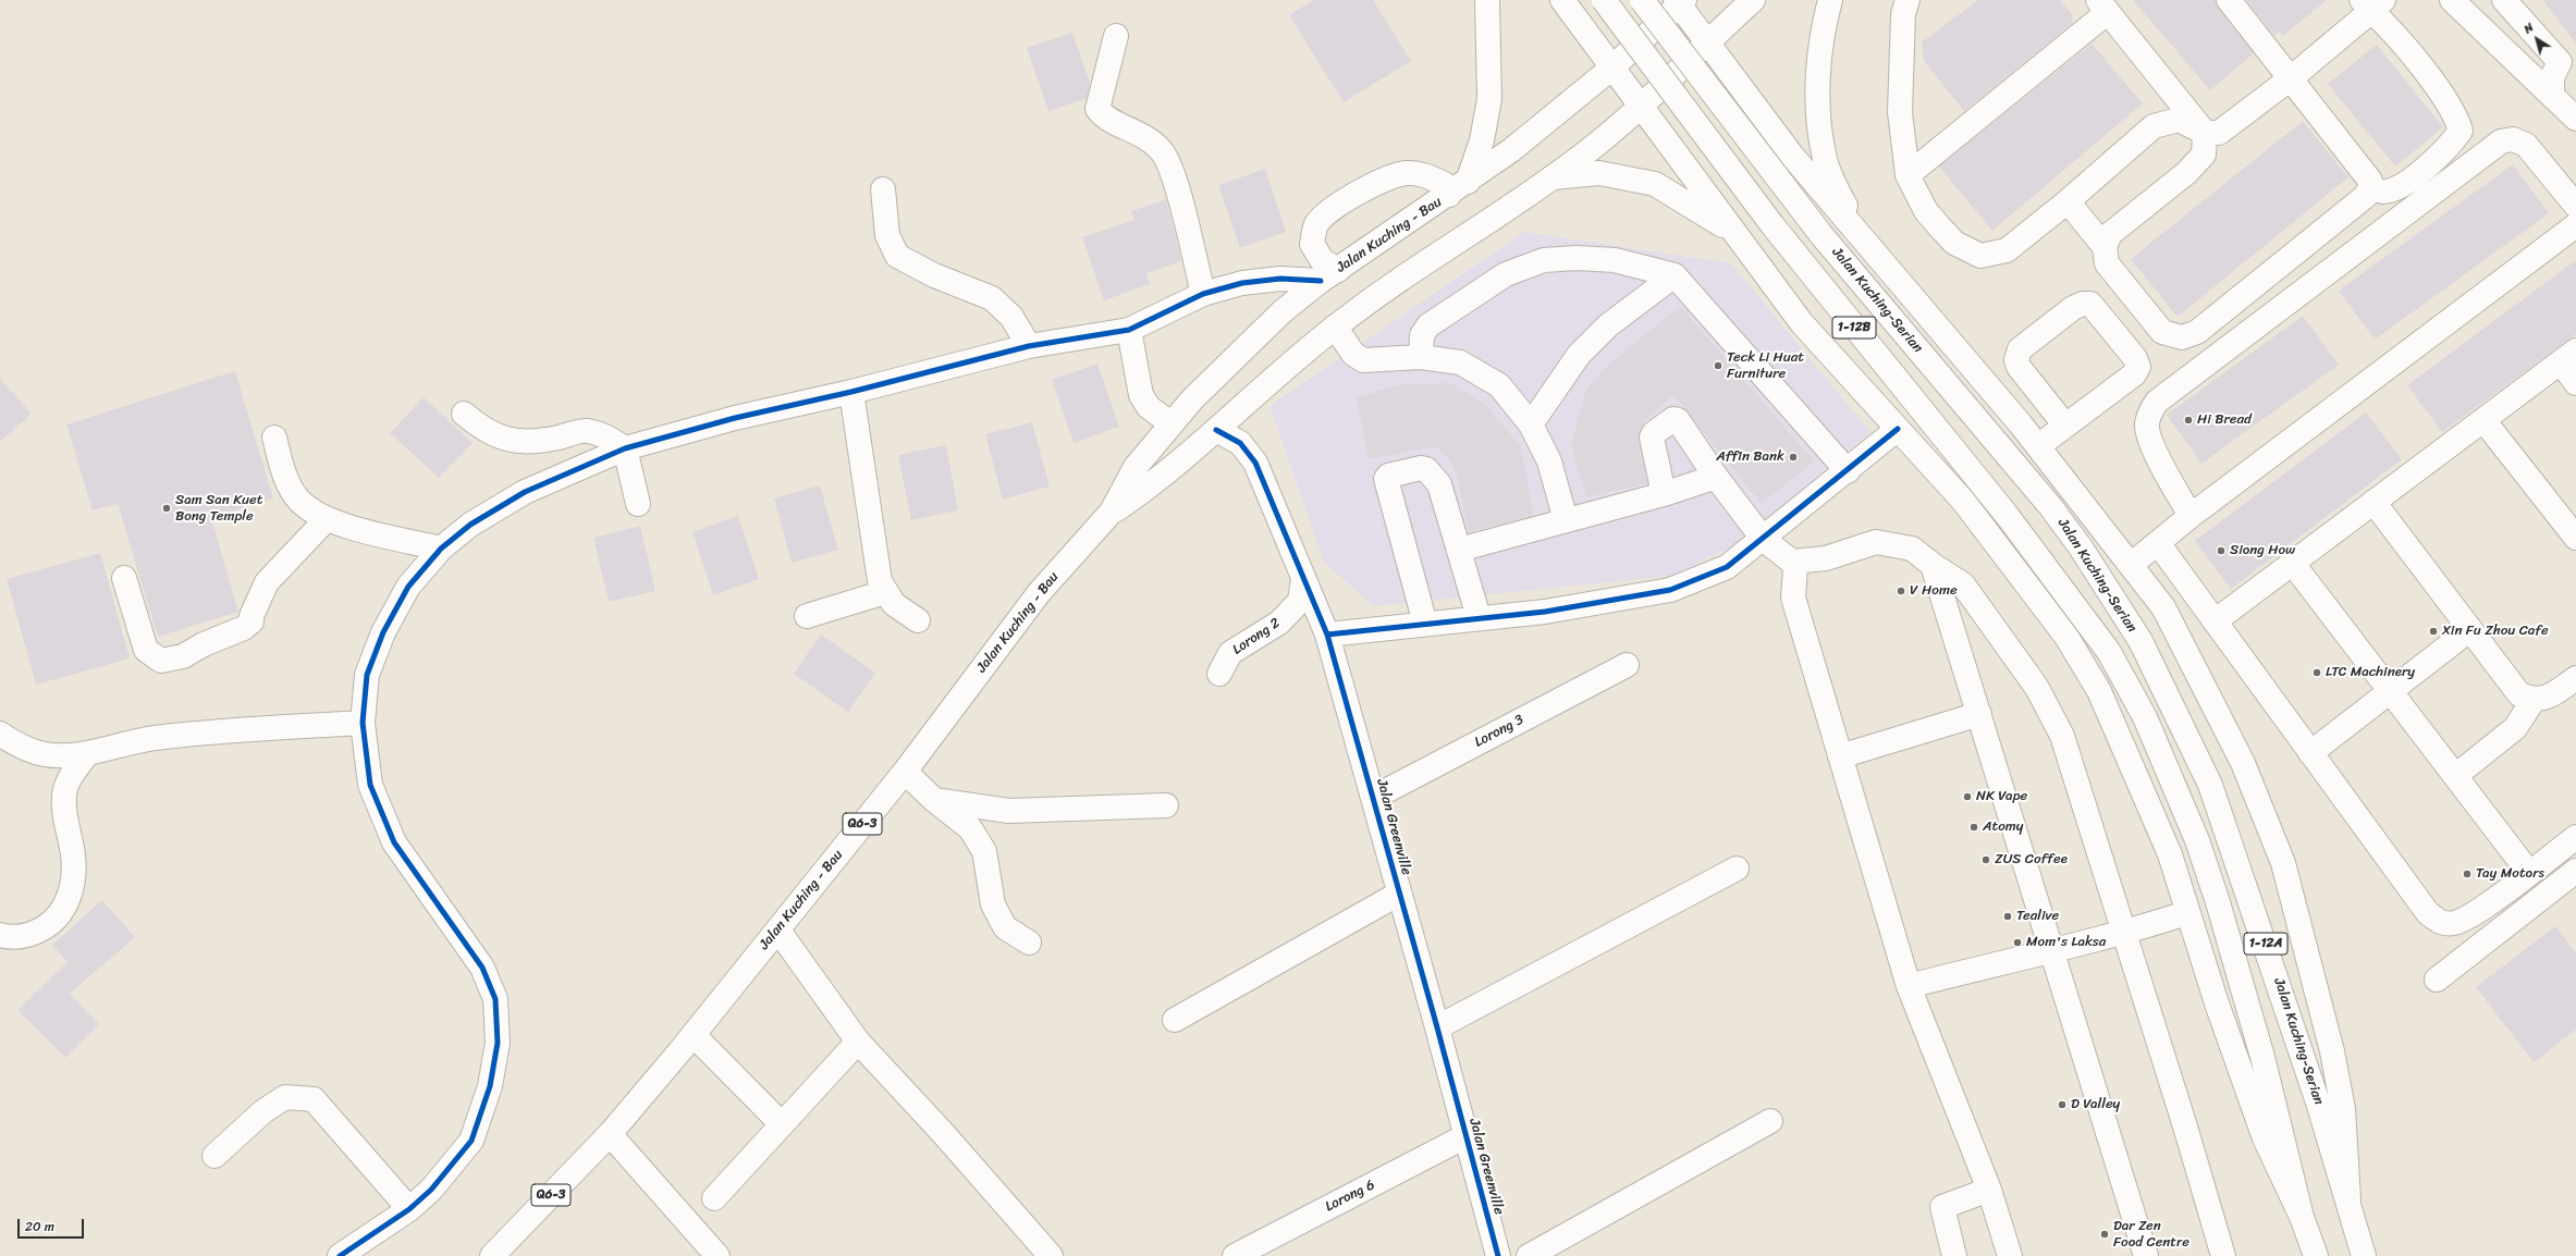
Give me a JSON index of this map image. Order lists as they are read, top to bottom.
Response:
{
  "streets": {
    "main road": [
      "Jalan Kuching - Bau",
      "Jalan Kuching-Serian",
      "1-12B",
      "Lorong 2",
      "Lorong 3",
      "Q6-3",
      "Jalan Greenville",
      "1-12A",
      "Lorong 6"
    ]
  },
  "crossings": [
    ["Jalan Kuching - Bau", "1-12B"],
    ["Jalan Kuching - Bau", "Jalan Greenville"],
    ["Lorong 2", "Jalan Greenville"],
    ["Lorong 3", "Jalan Greenville"],
    ["Jalan Greenville", "Lorong 6"]
  ],
  "places": [
    "Teck Li Huat Furniture",
    "Hi Bread",
    "Affin Bank",
    "Sam San Kuet Bong Temple",
    "Siong How",
    "V Home",
    "Xin Fu Zhou Cafe",
    "LTC Machinery",
    "NK Vape",
    "Atomy",
    "ZUS Coffee",
    "Tay Motors",
    "Tealive",
    "Mom's Laksa",
    "D Valley",
    "Dar Zen Food Centre"
  ],
  "scale_bar": "20 m",
  "north": "top left"
}
